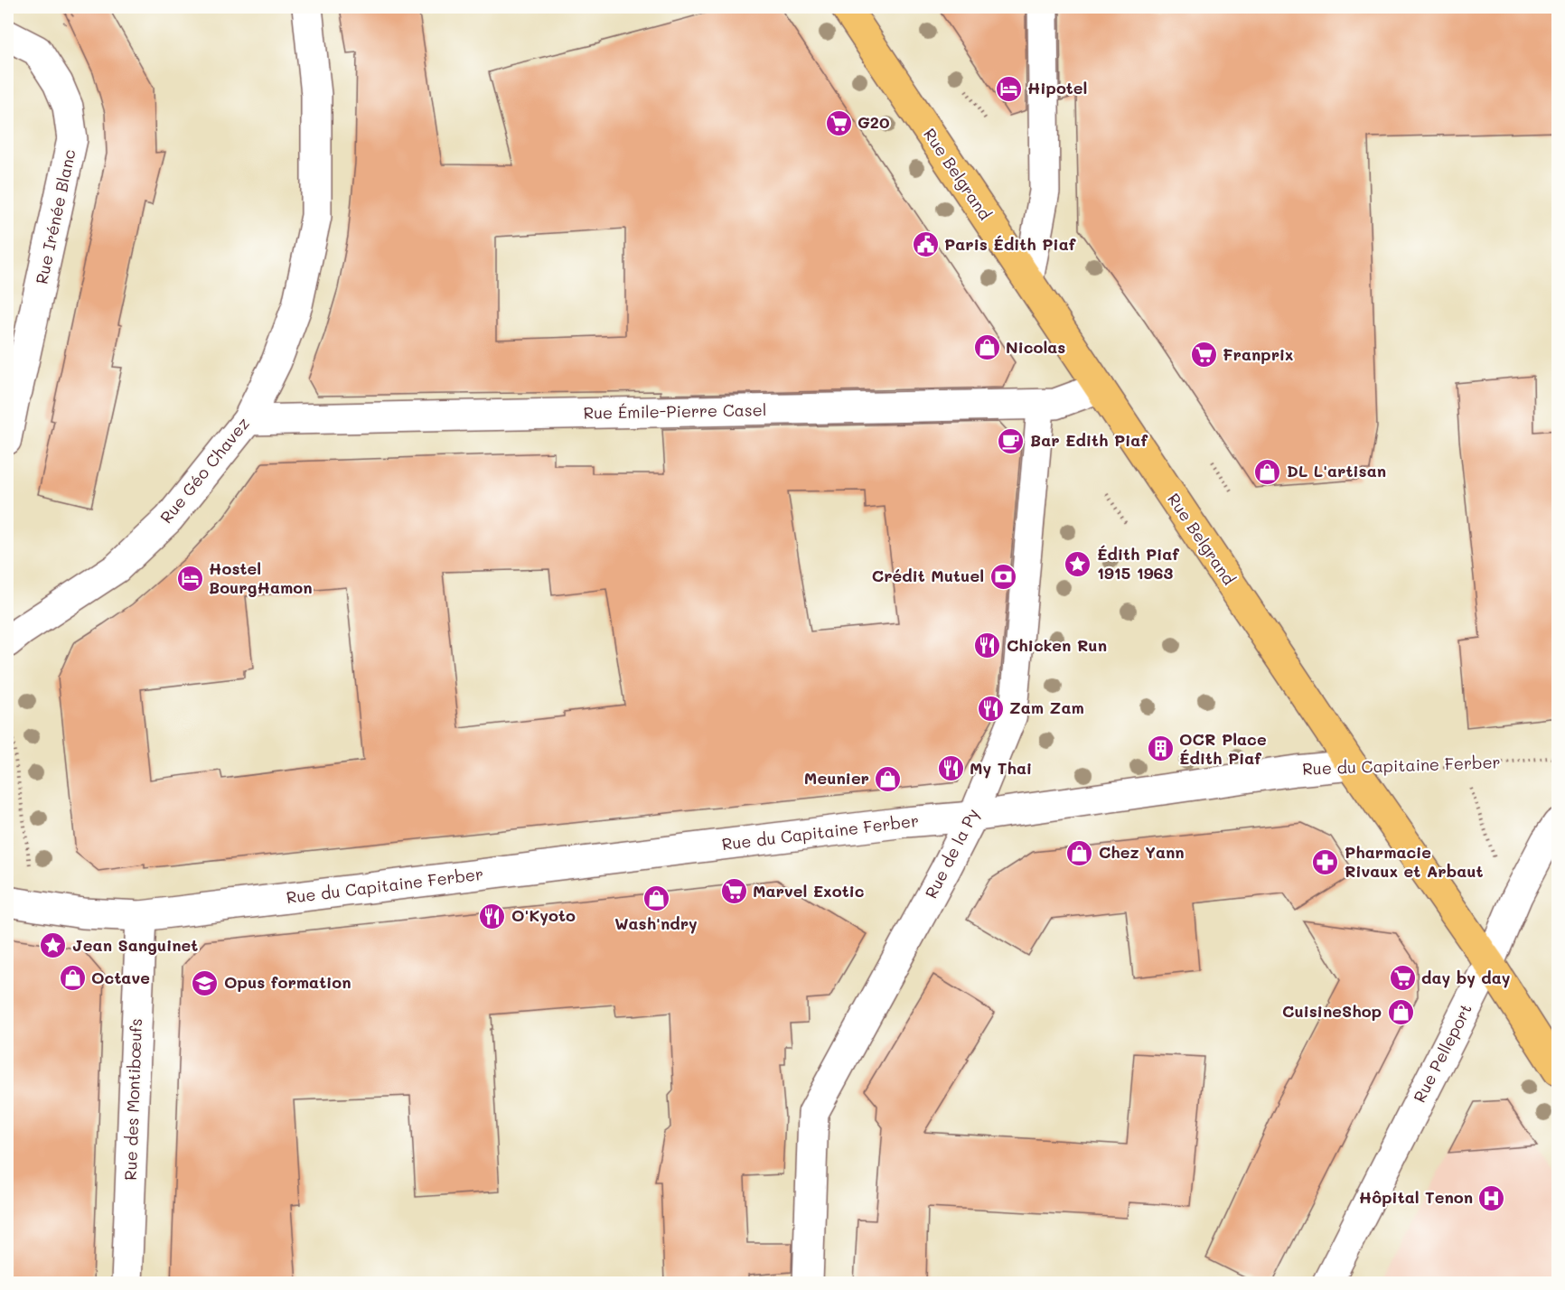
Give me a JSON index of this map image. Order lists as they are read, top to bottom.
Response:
{
  "streets": {
    "main road": ["Rue Belgrand"],
    "street": [
      "Rue Irénée Blanc",
      "Rue Émile-Pierre Casel",
      "Rue Géo Chavez",
      "Rue du Capitaine Ferber",
      "Rue de la Py",
      "Rue Pelleport",
      "Rue des Montibœufs"
    ]
  },
  "crossings": [
    ["Rue Belgrand", "Rue Émile-Pierre Casel"],
    ["Rue Belgrand", "Rue du Capitaine Ferber"],
    ["Rue Belgrand", "Rue Pelleport"],
    ["Rue Émile-Pierre Casel", "Rue Géo Chavez"],
    ["Rue Émile-Pierre Casel", "Rue de la Py"],
    ["Rue du Capitaine Ferber", "Rue de la Py"],
    ["Rue du Capitaine Ferber", "Rue des Montibœufs"]
  ],
  "places": {
    "hotel": ["Hipotel", "Hostel BourgHamon"],
    "supermarket": [
      "G20",
      "Franprix",
      "Marvel Exotic",
      "day by day"
    ],
    "public building": ["Paris Édith Piaf"],
    "shop": [
      "Nicolas",
      "DL L'artisan",
      "Meunier",
      "Chez Yann",
      "Wash'ndry",
      "Octave",
      "CuisineShop"
    ],
    "cafe": ["Bar Edith Piaf"],
    "place": ["Édith Piaf 1915 1963", "Jean Sanguinet"],
    "bank": ["Crédit Mutuel"],
    "restaurant": [
      "Chicken Run",
      "Zam Zam",
      "My Thai",
      "O'Kyoto"
    ],
    "building": ["OCR Place Édith Piaf"],
    "pharmacy": ["Pharmacie Rivaux et Arbaut"],
    "school or university": ["Opus formation"],
    "hospital": ["Hôpital Tenon"]
  }
}
